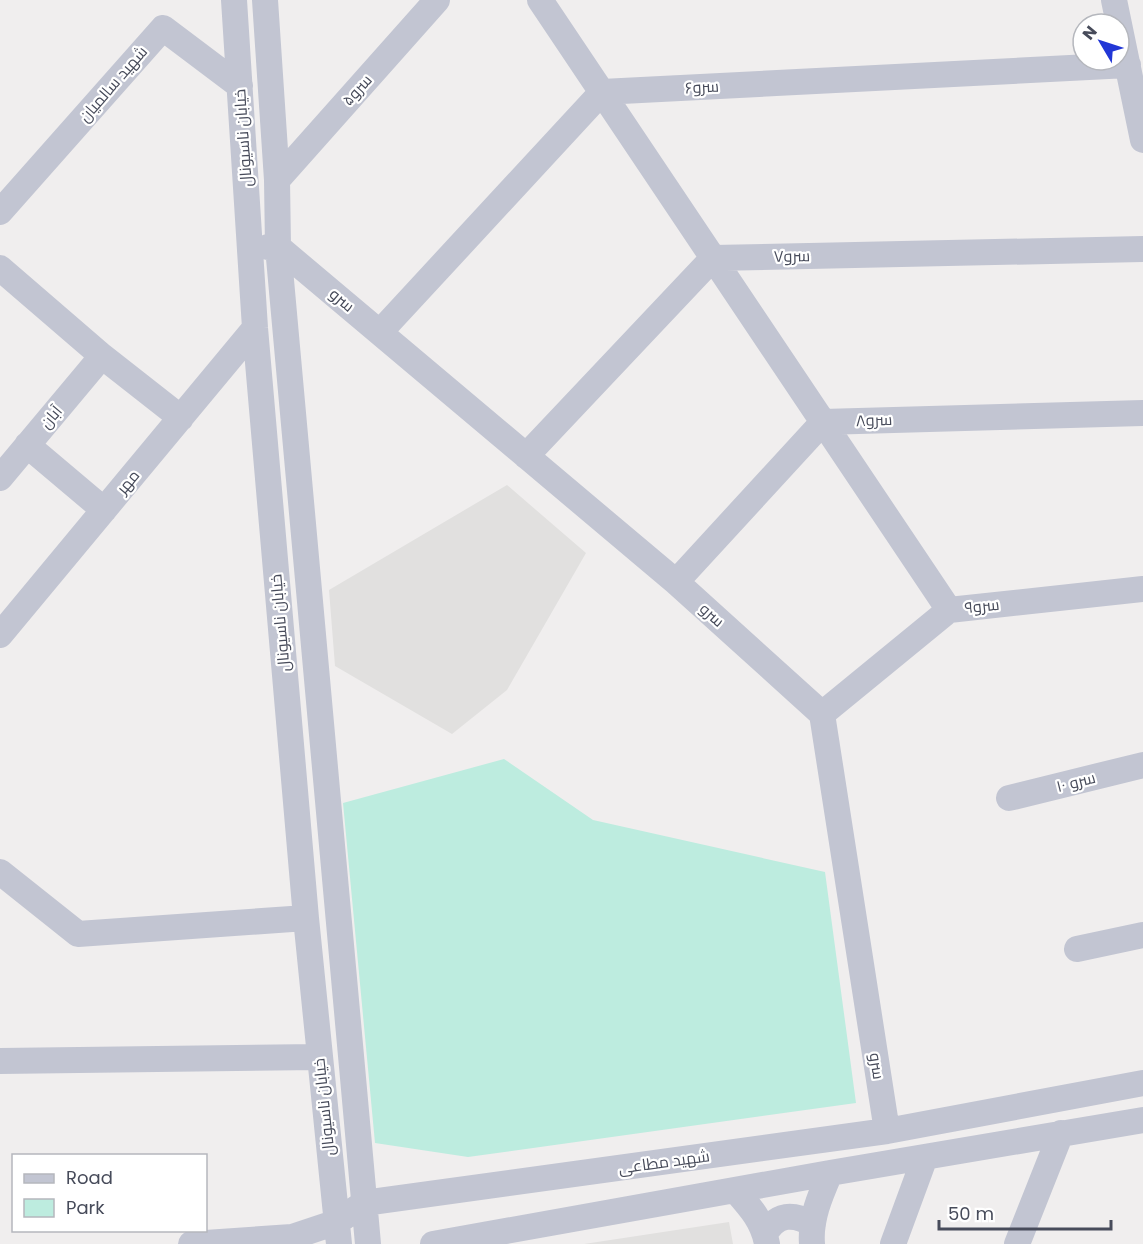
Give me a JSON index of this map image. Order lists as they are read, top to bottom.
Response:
{
  "streets": {
    "street": [
      "شهید سالمیان",
      "سرو۶",
      "سرو۵",
      "خیابان ناسیونال",
      "سرو۷",
      "سرو",
      "آبان",
      "سرو۸",
      "مهر",
      "سرو۹",
      "سرو ۱۰",
      "شهید مطاعی"
    ]
  },
  "crossings": [
    ["شهید سالمیان", "خیابان ناسیونال"],
    ["سرو۵", "خیابان ناسیونال"],
    ["خیابان ناسیونال", "سرو"],
    ["خیابان ناسیونال", "مهر"],
    ["خیابان ناسیونال", "شهید مطاعی"],
    ["سرو", "سرو۹"],
    ["سرو", "شهید مطاعی"]
  ],
  "legend": ["Road", "Park"],
  "scale_bar": "50 m",
  "north": "top left"
}
